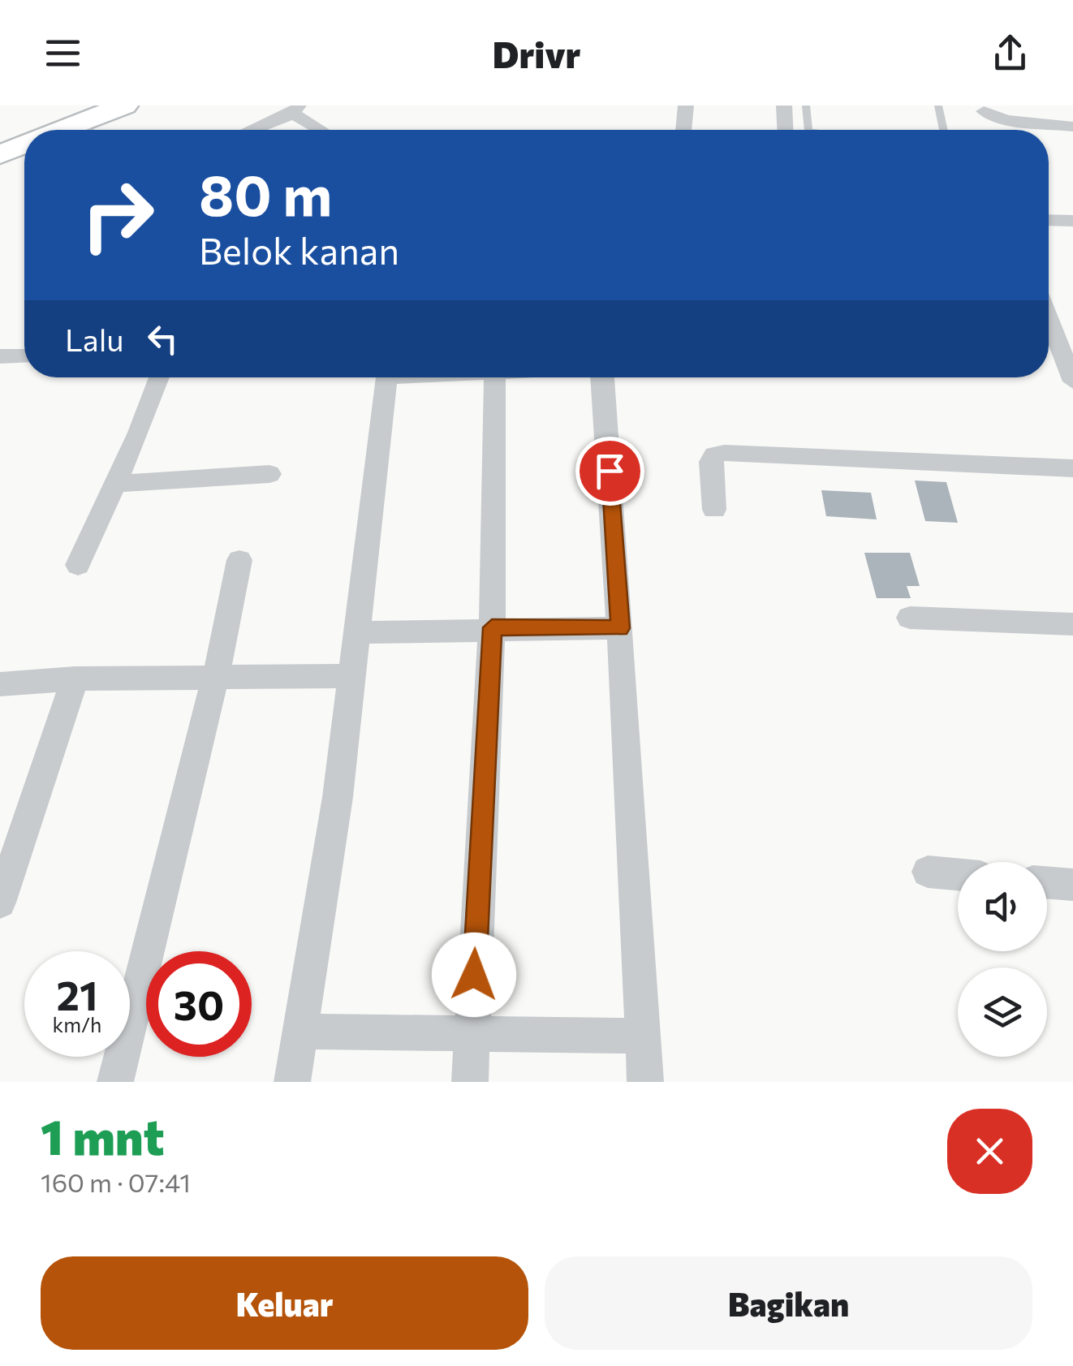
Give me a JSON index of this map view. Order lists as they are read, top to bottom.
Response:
{
  "page": {
    "header": "Drivr",
    "turn": ["80 m", "Belok kanan"],
    "then": "Lalu",
    "speed": "21 km/h",
    "limit": "30",
    "heading": ["1 mnt", "160 m · 07:41"],
    "buttons": ["Keluar", "Bagikan"]
  }
}
